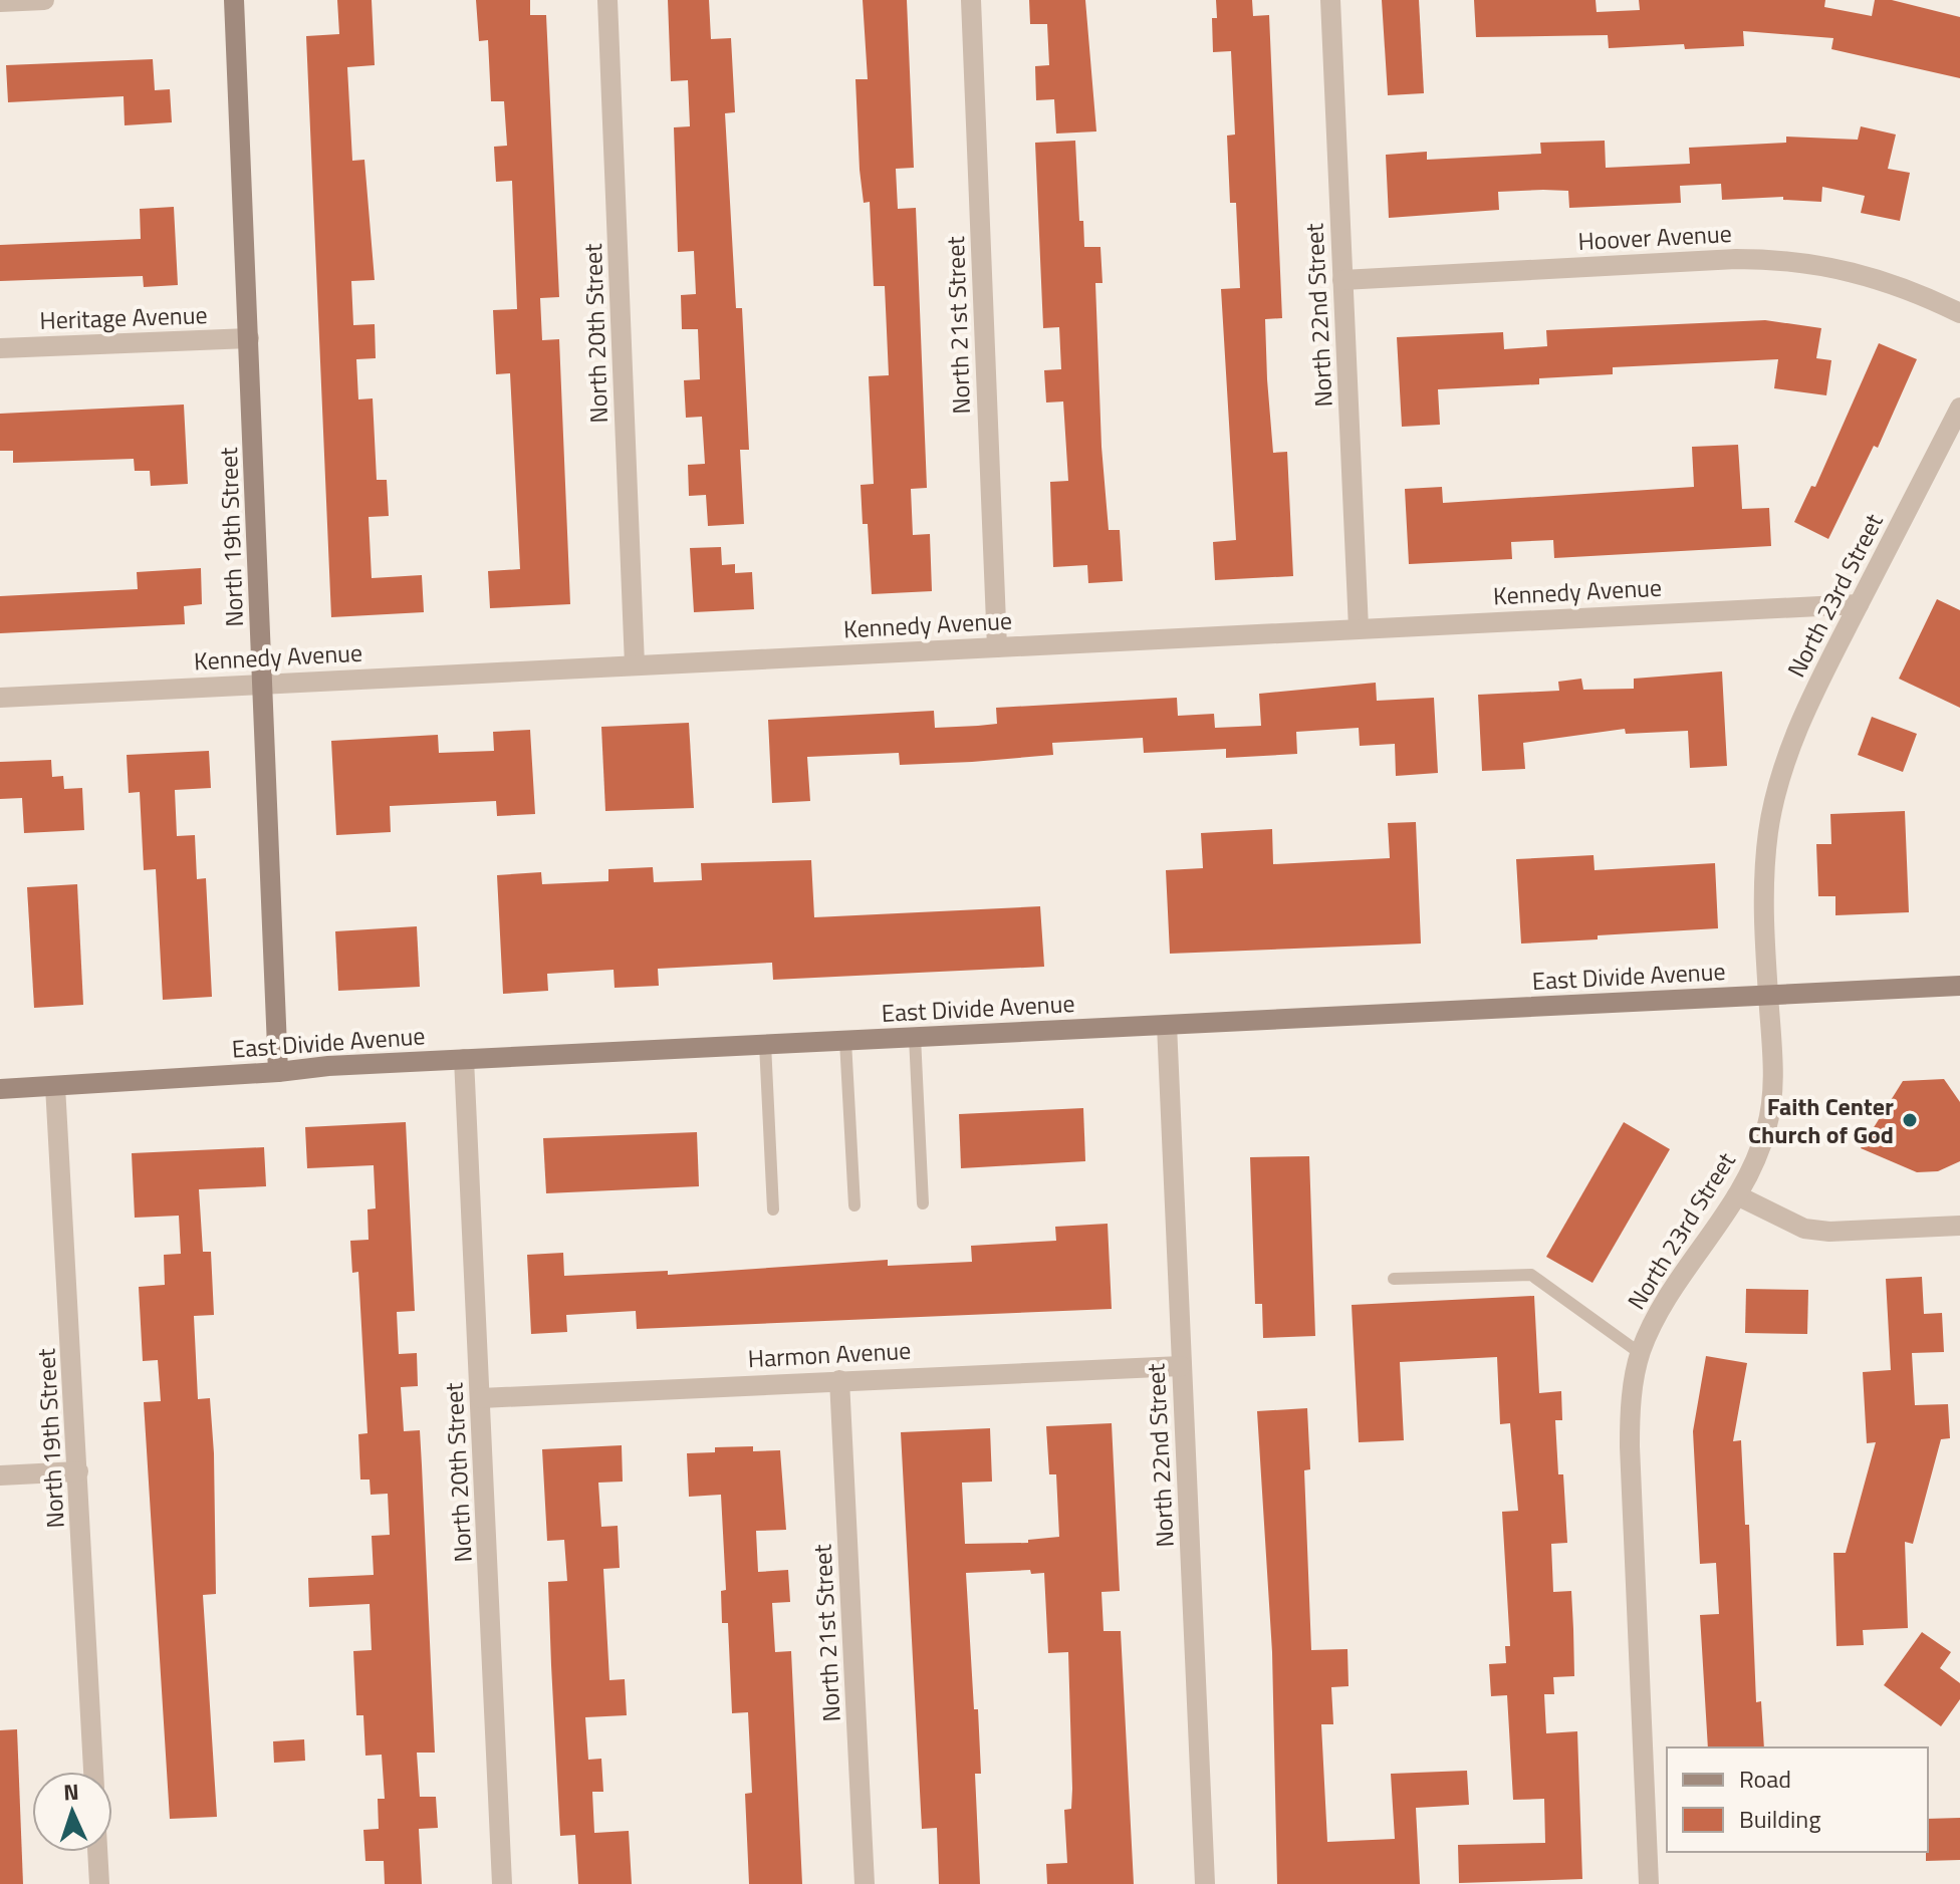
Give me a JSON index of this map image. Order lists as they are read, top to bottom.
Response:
{
  "streets": {
    "street": [
      "Hoover Avenue",
      "North 22nd Street",
      "Heritage Avenue",
      "North 21st Street",
      "North 20th Street",
      "North 19th Street",
      "Kennedy Avenue",
      "North 23rd Street",
      "East Divide Avenue",
      "Harmon Avenue"
    ]
  },
  "crossings": [
    ["Hoover Avenue", "North 22nd Street"],
    ["North 22nd Street", "Kennedy Avenue"],
    ["North 22nd Street", "East Divide Avenue"],
    ["North 22nd Street", "Harmon Avenue"],
    ["Heritage Avenue", "North 19th Street"],
    ["North 21st Street", "Kennedy Avenue"],
    ["North 21st Street", "Harmon Avenue"],
    ["North 20th Street", "Kennedy Avenue"],
    ["North 20th Street", "East Divide Avenue"],
    ["North 20th Street", "Harmon Avenue"],
    ["North 19th Street", "Kennedy Avenue"],
    ["North 19th Street", "East Divide Avenue"],
    ["Kennedy Avenue", "North 23rd Street"],
    ["North 23rd Street", "East Divide Avenue"]
  ],
  "places": ["Faith Center Church of God"],
  "legend": ["Road", "Building"],
  "north": "top"
}
